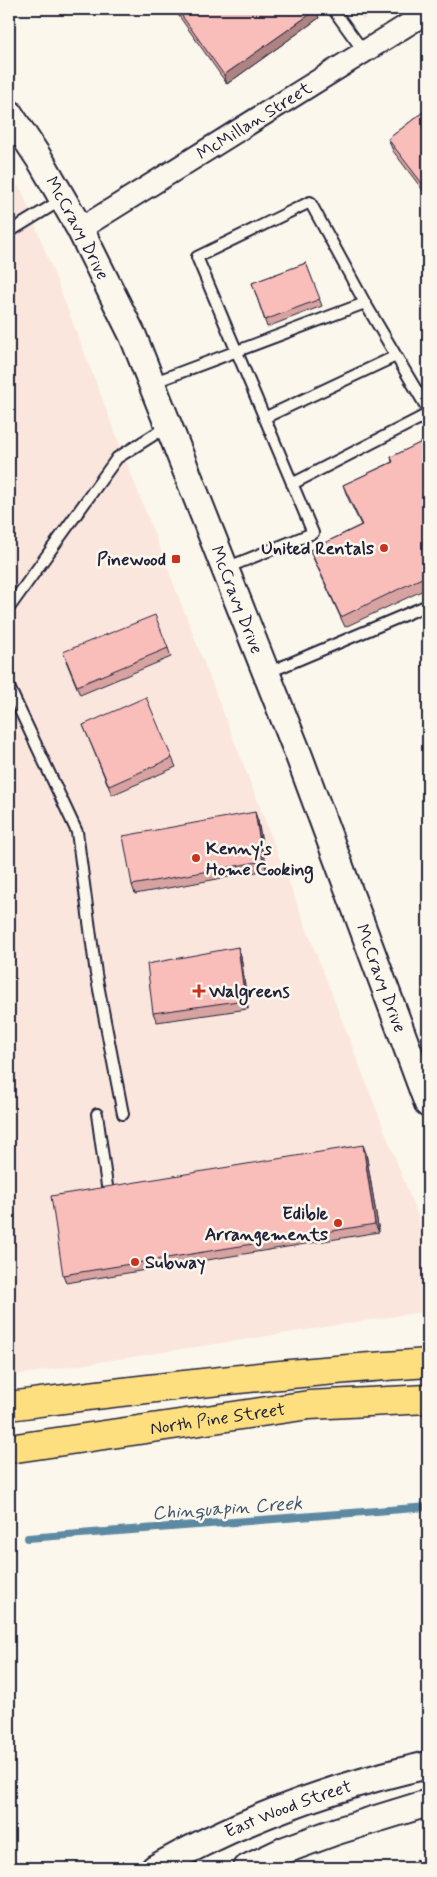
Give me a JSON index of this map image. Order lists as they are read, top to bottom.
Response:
{
  "streets": {
    "highway": ["North Pine Street"],
    "street": ["McMillan Street", "McCravy Drive", "East Wood Street"]
  },
  "crossings": [
    ["McMillan Street", "McCravy Drive"]
  ],
  "water": ["Chinquapin Creek"],
  "places": {
    "other": [
      "United Rentals",
      "Kenny's Home Cooking",
      "Edible Arrangements",
      "Subway"
    ],
    "transit": ["Pinewood"],
    "health": ["Walgreens"]
  }
}
